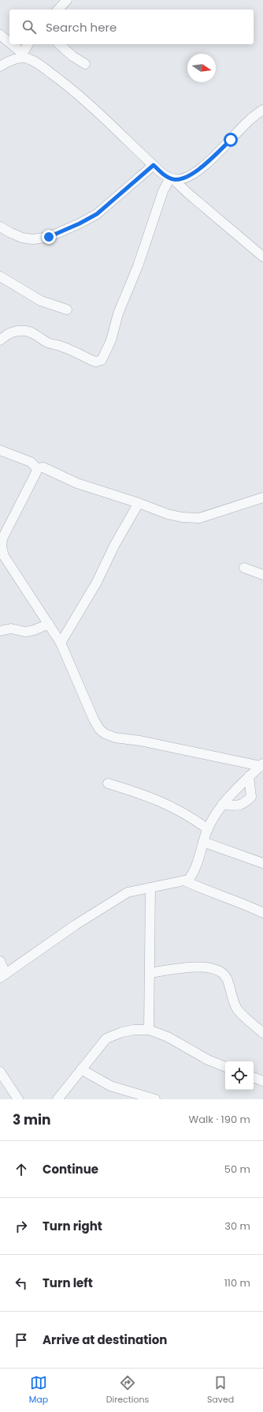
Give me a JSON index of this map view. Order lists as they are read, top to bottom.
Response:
{
  "north": "right",
  "page": {
    "search": "Search here",
    "heading": ["3 min", "Walk · 190 m"],
    "list": [
      ["Continue", "50 m"],
      ["Turn right", "30 m"],
      ["Turn left", "110 m"],
      "Arrive at destination"
    ],
    "nav": ["Map", "Directions", "Saved"]
  }
}
